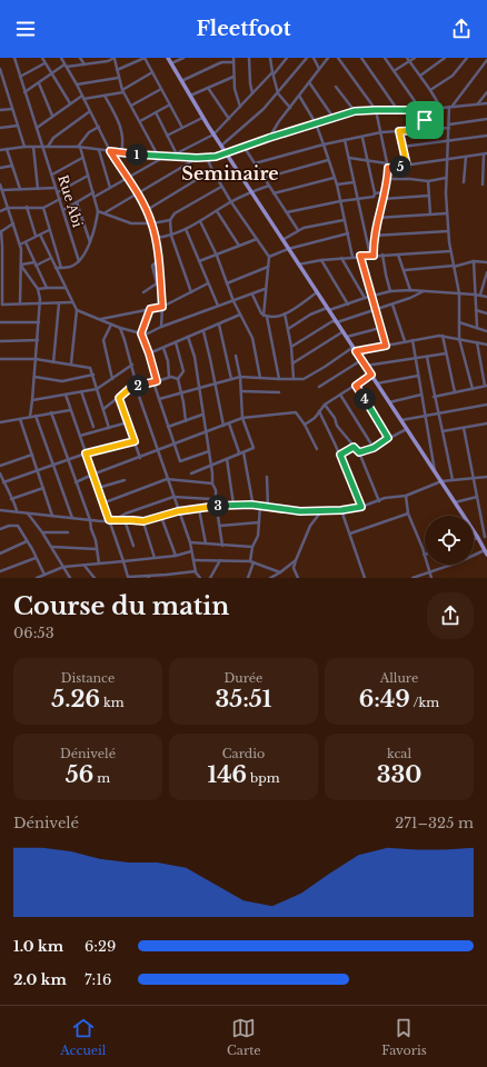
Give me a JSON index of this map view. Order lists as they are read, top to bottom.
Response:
{
  "streets": {
    "street": ["Rue Abi"]
  },
  "districts": ["Seminaire"],
  "page": {
    "header": "Fleetfoot",
    "pins": [
      "1",
      "5",
      "2",
      "4",
      "3"
    ],
    "heading": ["Course du matin", "06:53"],
    "stats": [
      ["Distance", "5.26 km"],
      ["Durée", "35:51"],
      ["Allure", "6:49 /km"],
      ["Dénivelé", "56 m"],
      ["Cardio", "146 bpm"],
      ["kcal", "330"]
    ],
    "chart": ["Dénivelé", "271–325 m"],
    "list": [
      {
        "name": "1.0 km",
        "note": "6:29"
      },
      {
        "name": "2.0 km",
        "note": "7:16"
      }
    ],
    "tabs": ["Accueil", "Carte", "Favoris"]
  }
}
